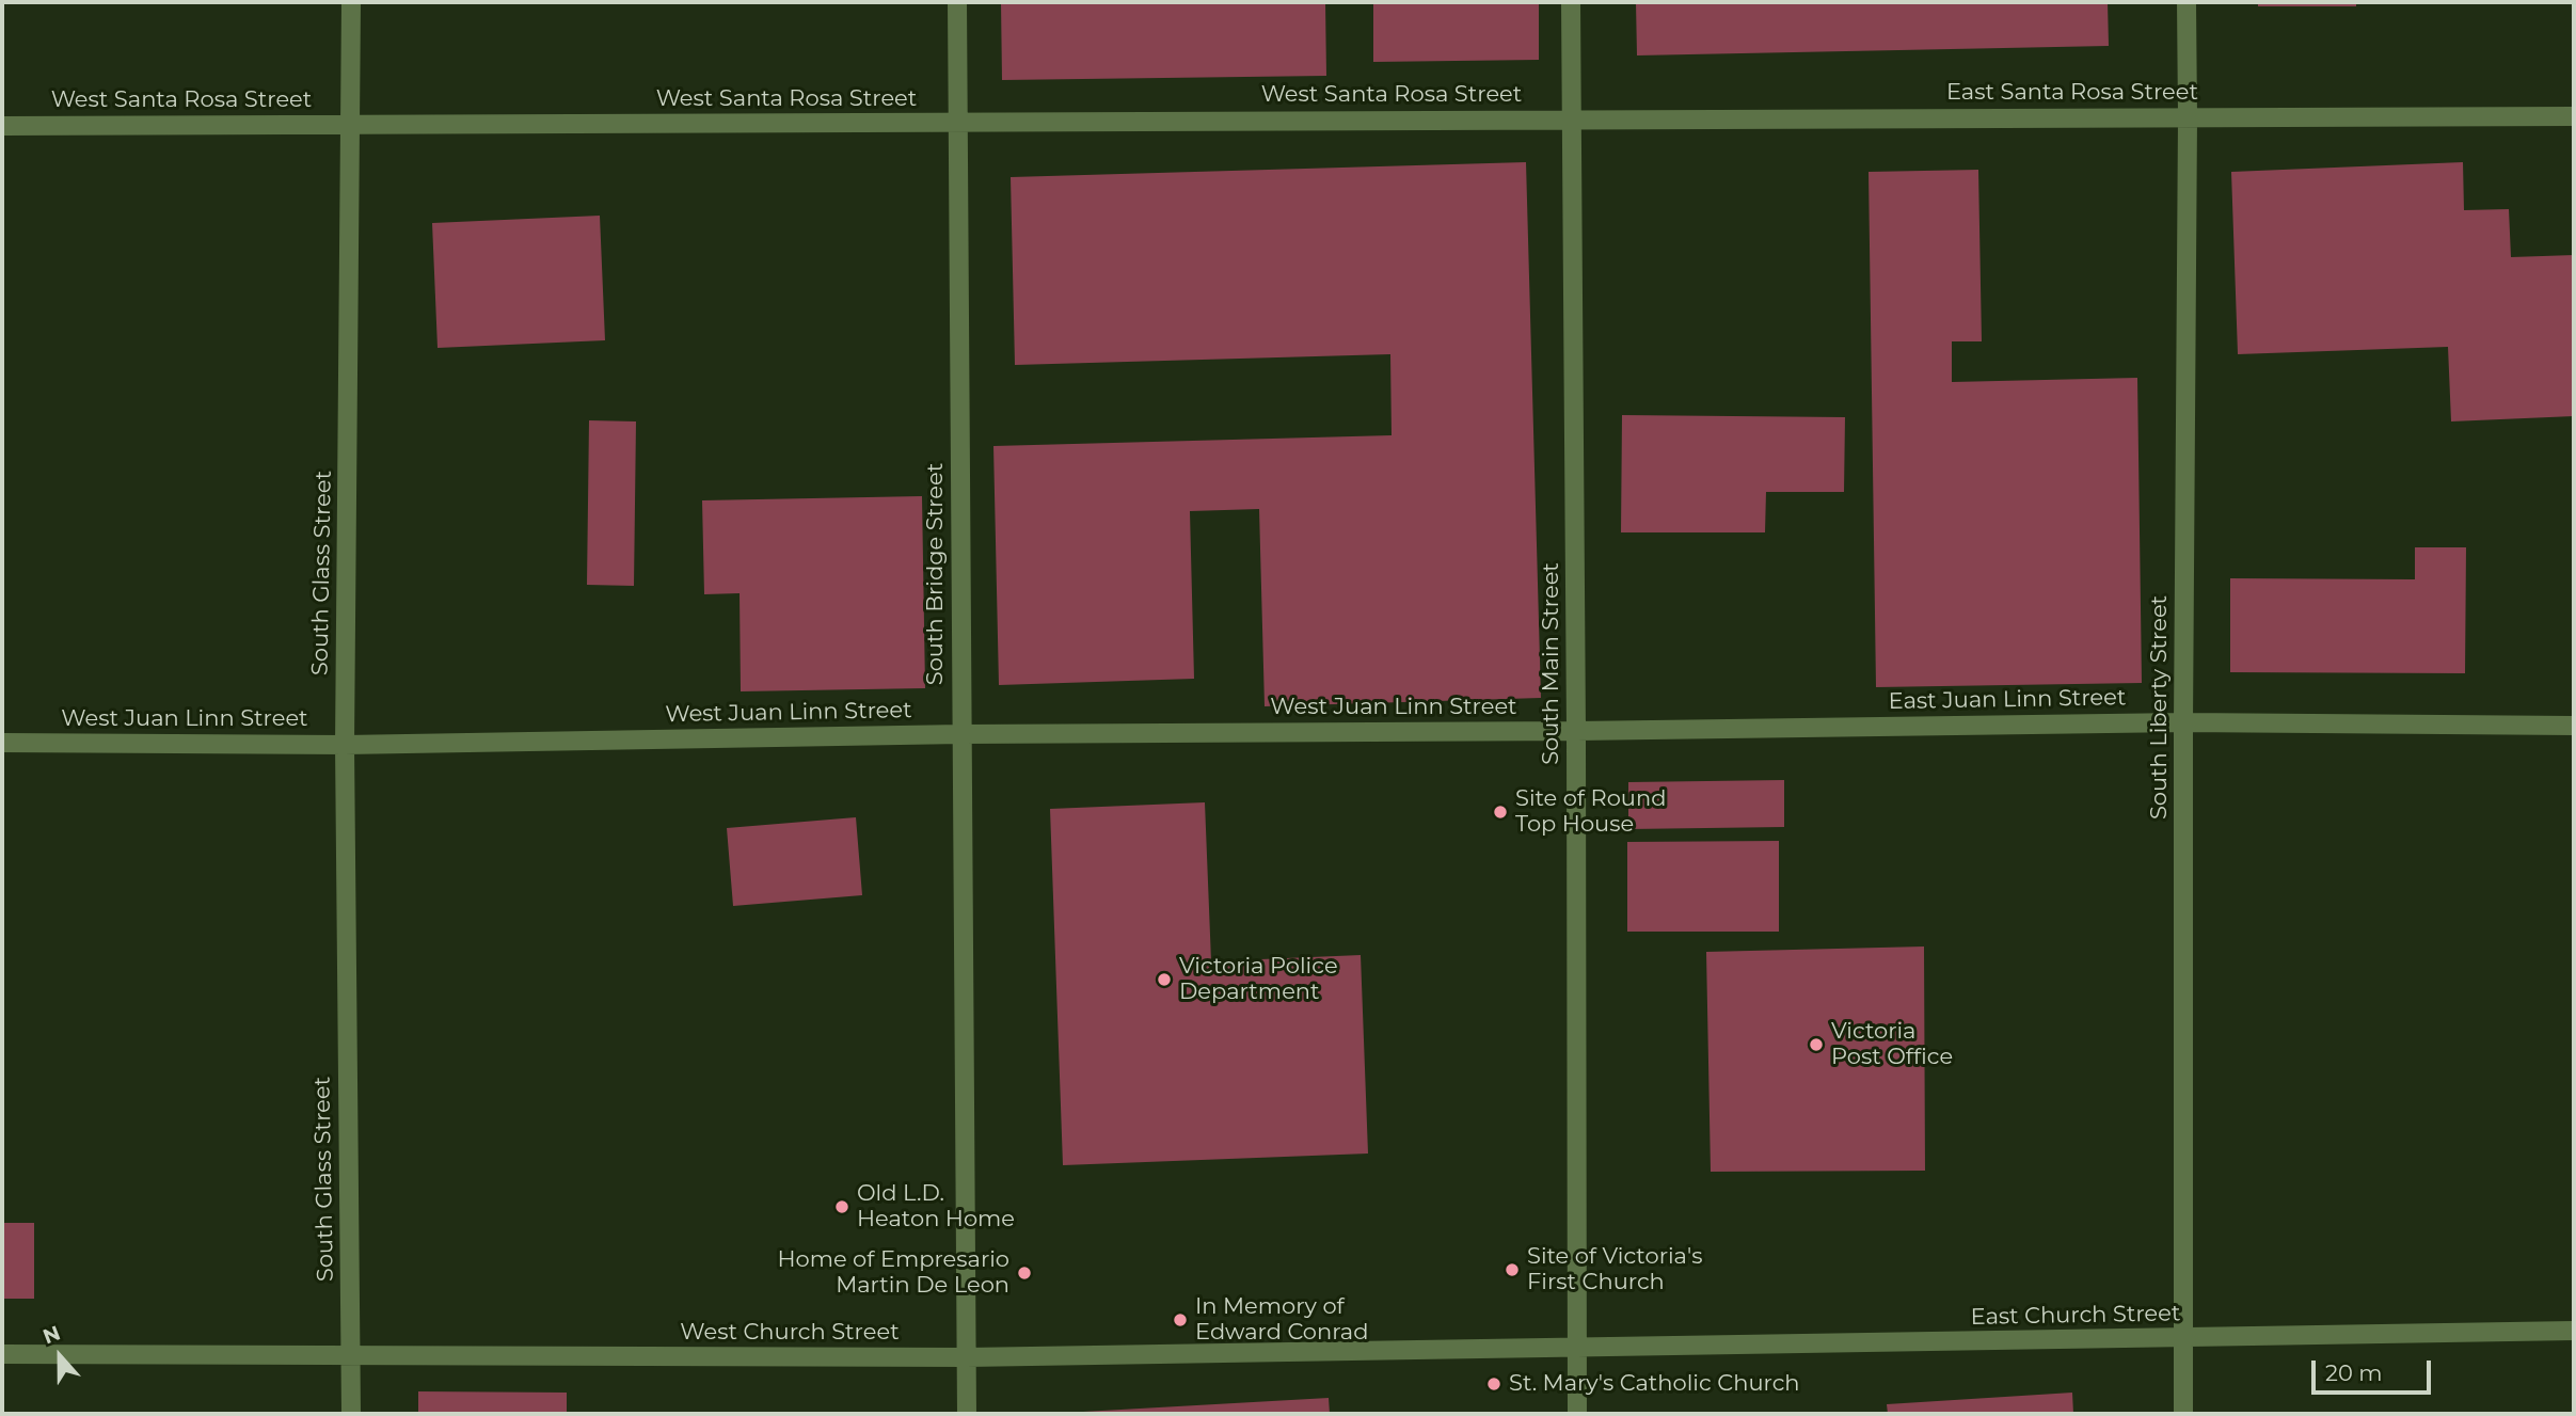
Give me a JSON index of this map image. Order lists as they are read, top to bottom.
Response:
{
  "streets": {
    "street": [
      "East Santa Rosa Street",
      "West Santa Rosa Street",
      "South Glass Street",
      "South Bridge Street",
      "South Main Street",
      "East Juan Linn Street",
      "West Juan Linn Street",
      "South Liberty Street",
      "East Church Street",
      "West Church Street"
    ]
  },
  "crossings": [
    ["East Santa Rosa Street", "West Santa Rosa Street"],
    ["East Santa Rosa Street", "South Main Street"],
    ["East Santa Rosa Street", "South Liberty Street"],
    ["West Santa Rosa Street", "South Glass Street"],
    ["West Santa Rosa Street", "South Bridge Street"],
    ["West Santa Rosa Street", "South Main Street"],
    ["South Glass Street", "West Juan Linn Street"],
    ["South Glass Street", "West Church Street"],
    ["South Bridge Street", "West Juan Linn Street"],
    ["South Bridge Street", "West Church Street"],
    ["South Main Street", "East Juan Linn Street"],
    ["South Main Street", "West Juan Linn Street"],
    ["South Main Street", "East Church Street"],
    ["South Main Street", "West Church Street"],
    ["East Juan Linn Street", "West Juan Linn Street"],
    ["East Juan Linn Street", "South Liberty Street"],
    ["South Liberty Street", "East Church Street"],
    ["East Church Street", "West Church Street"]
  ],
  "places": [
    "Site of Round Top House",
    "Victoria Police Department",
    "Victoria Post Office",
    "Old L.D. Heaton Home",
    "Site of Victoria's First Church",
    "Home of Empresario Martin De Leon",
    "In Memory of Edward Conrad",
    "St. Mary's Catholic Church"
  ],
  "scale_bar": "20 m",
  "north": "top"
}
